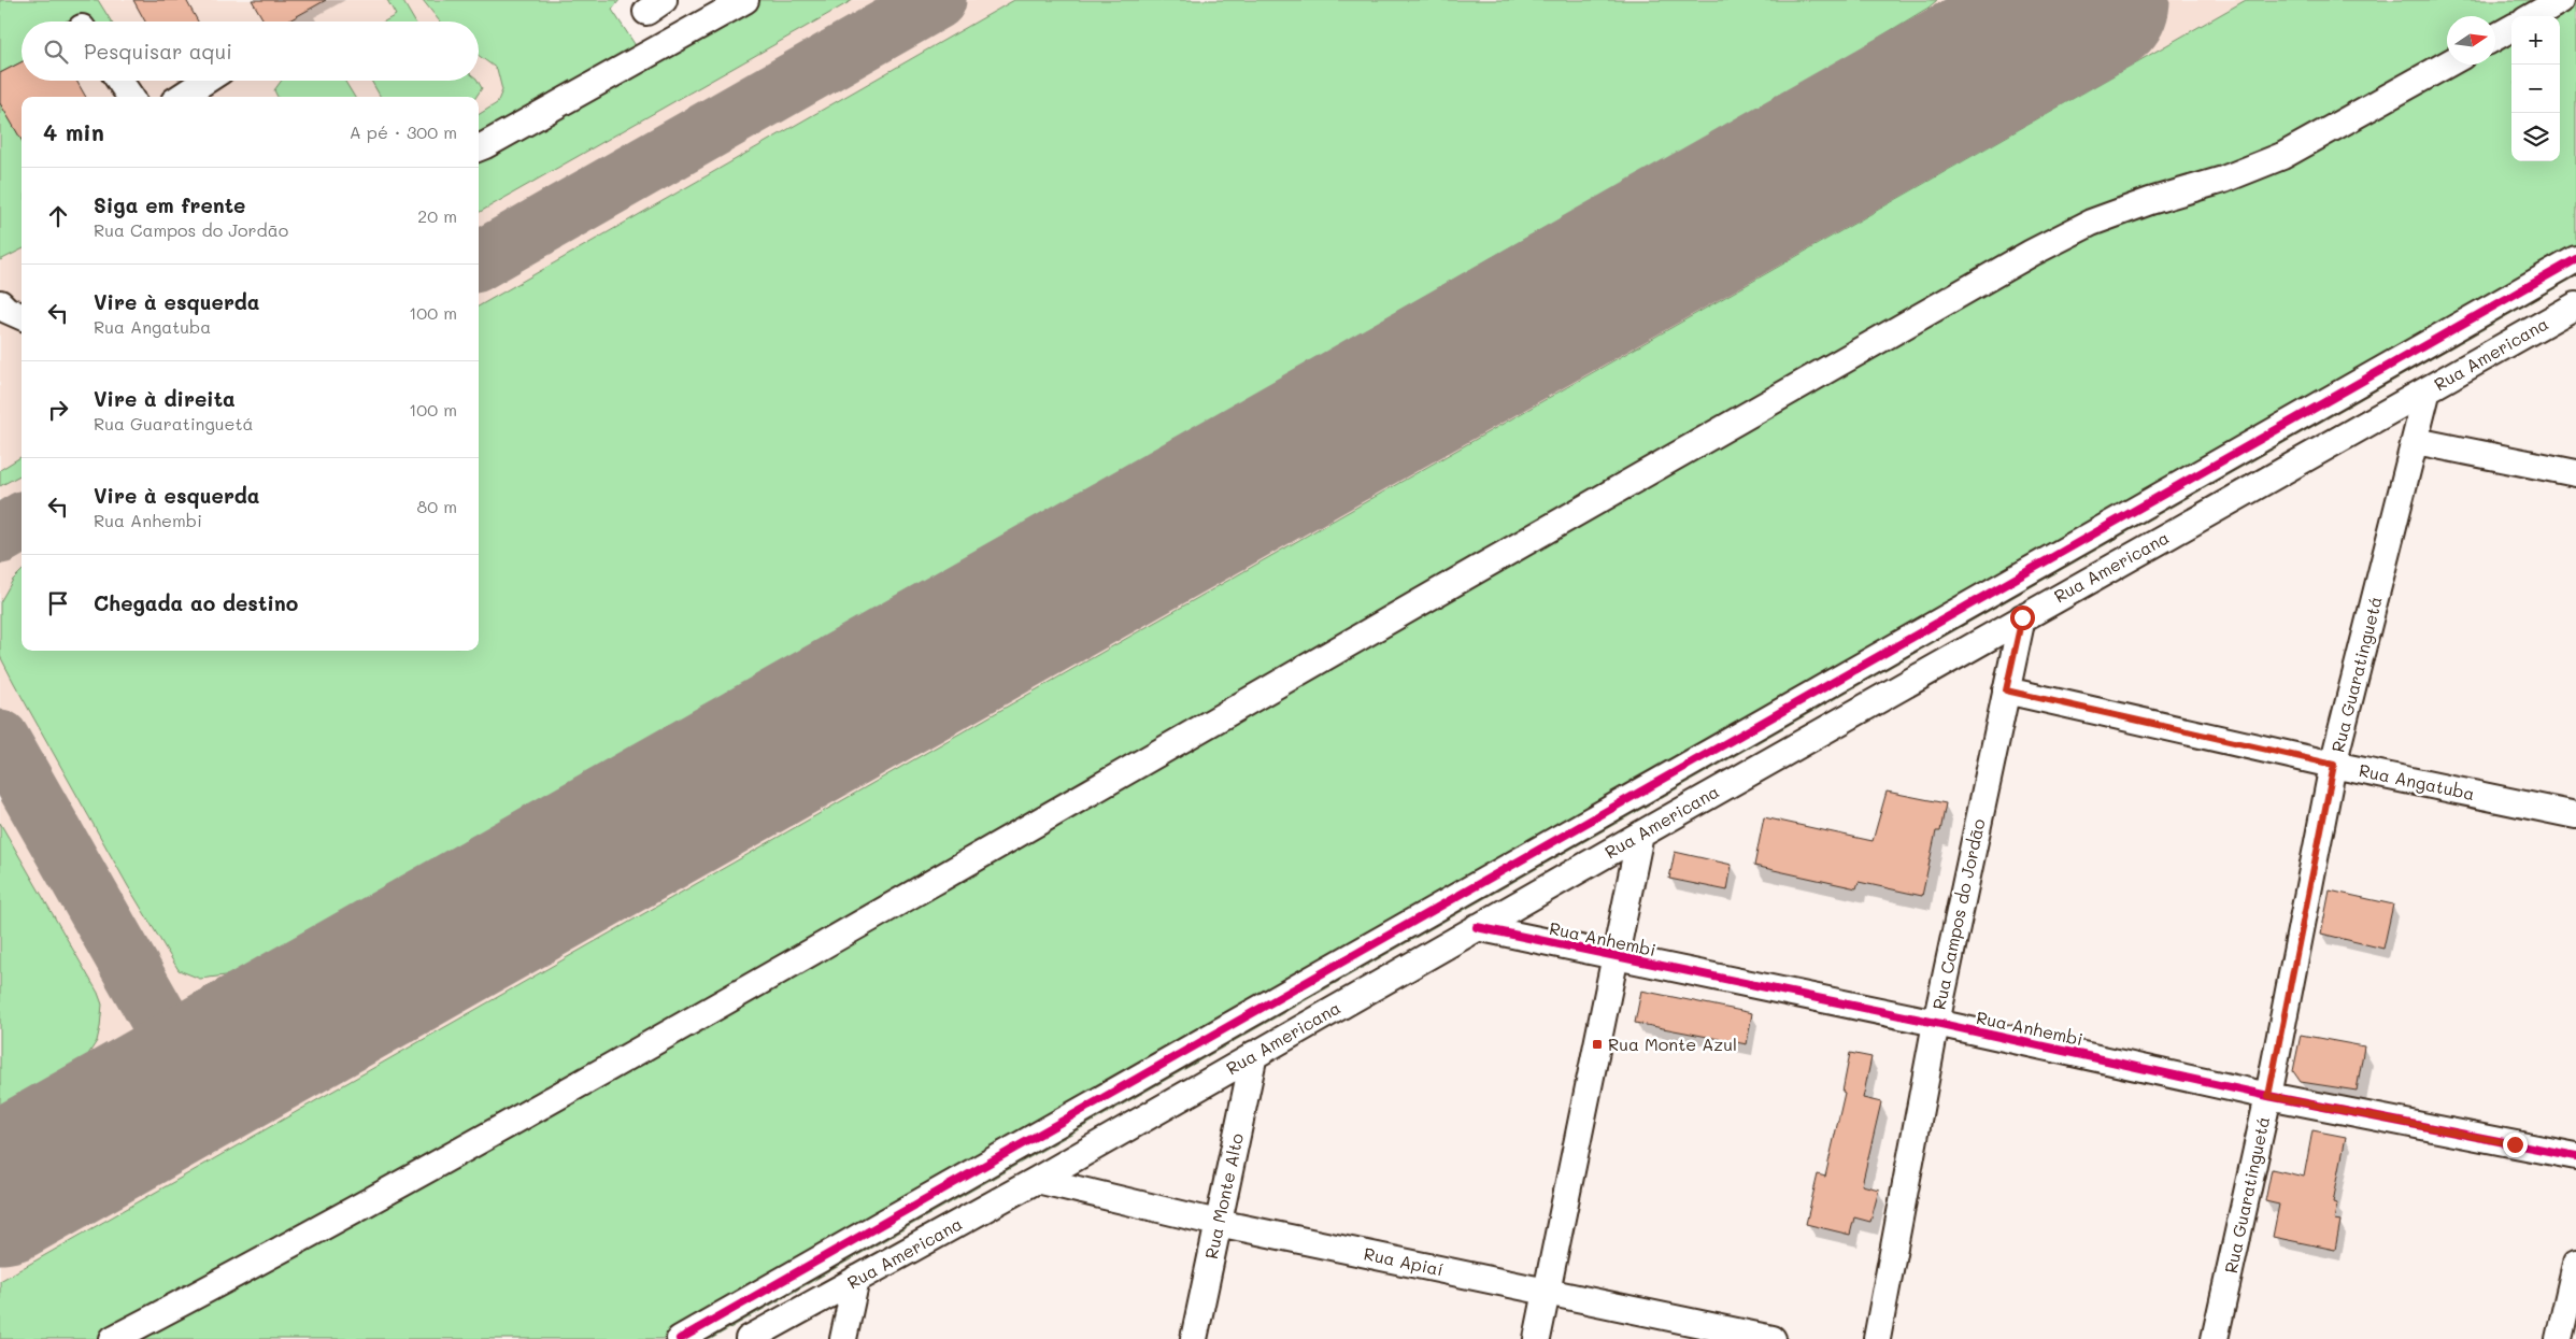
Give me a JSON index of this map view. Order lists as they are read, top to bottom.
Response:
{
  "streets": {
    "street": [
      "Rua Americana",
      "Rua Guaratinguetá",
      "Rua Angatuba",
      "Rua Campos do Jordão",
      "Rua Anhembi",
      "Rua Monte Alto",
      "Rua Apiaí"
    ]
  },
  "crossings": [
    ["Rua Americana", "Rua Guaratinguetá"],
    ["Rua Americana", "Rua Campos do Jordão"],
    ["Rua Americana", "Rua Anhembi"],
    ["Rua Americana", "Rua Monte Alto"],
    ["Rua Americana", "Rua Apiaí"],
    ["Rua Guaratinguetá", "Rua Angatuba"],
    ["Rua Guaratinguetá", "Rua Anhembi"],
    ["Rua Angatuba", "Rua Campos do Jordão"],
    ["Rua Campos do Jordão", "Rua Anhembi"],
    ["Rua Monte Alto", "Rua Apiaí"]
  ],
  "places": {
    "transit": ["Rua Monte Azul"]
  },
  "north": "right",
  "page": {
    "map_buttons": ["+", "−"],
    "search": "Pesquisar aqui",
    "heading": ["4 min", "A pé · 300 m"],
    "list": [
      ["Siga em frente", "Rua Campos do Jordão", "20 m"],
      ["Vire à esquerda", "Rua Angatuba", "100 m"],
      ["Vire à direita", "Rua Guaratinguetá", "100 m"],
      ["Vire à esquerda", "Rua Anhembi", "80 m"],
      "Chegada ao destino"
    ]
  }
}
